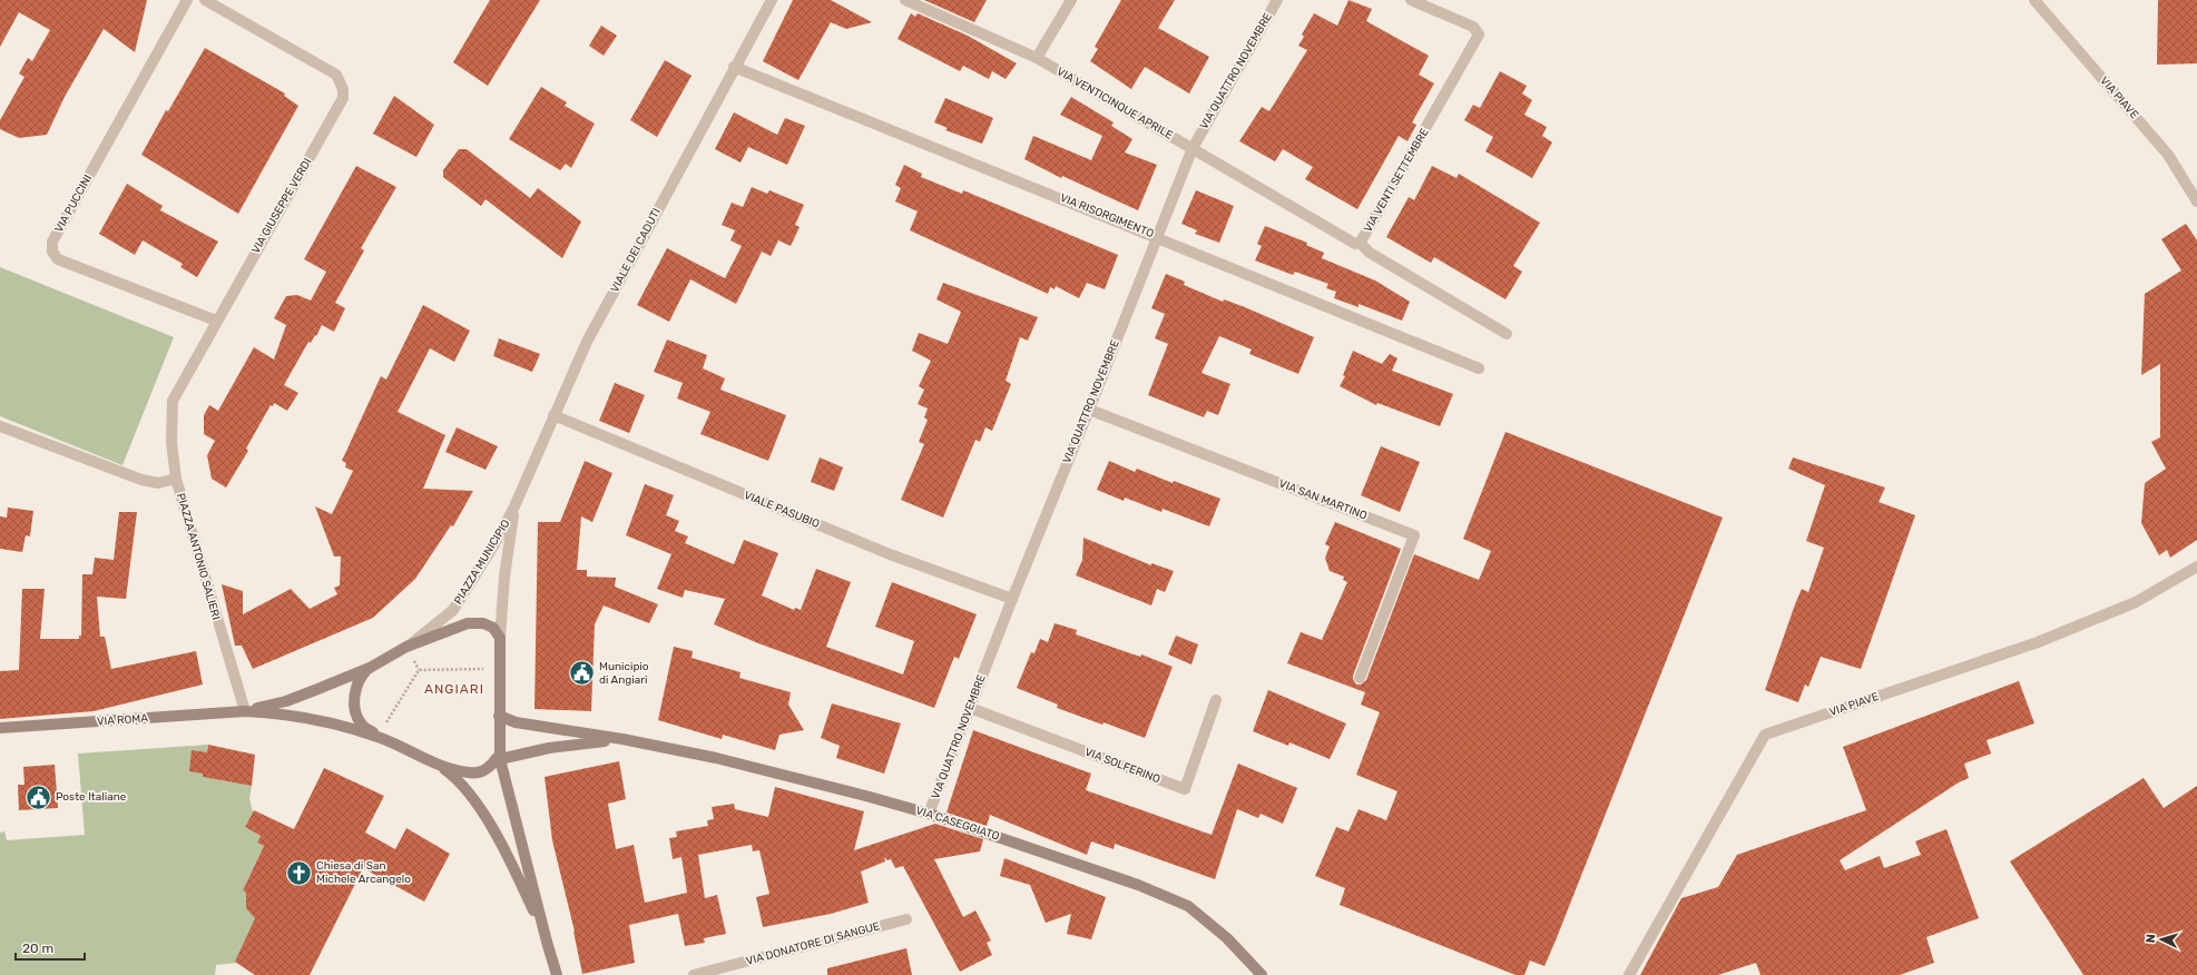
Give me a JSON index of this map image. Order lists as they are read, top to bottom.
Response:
{
  "streets": {
    "street": [
      "VIA QUATTRO NOVEMBRE",
      "VIA PIAVE",
      "VIA VENTICINQUE APRILE",
      "VIA VENTI SETTEMBRE",
      "VIA PUCCINI",
      "VIA GIUSEPPE VERDI",
      "VIA RISORGIMENTO",
      "VIALE DEI CADUTI",
      "VIA SAN MARTINO",
      "VIALE PASUBIO",
      "PIAZZA ANTONIO SALIERI",
      "PIAZZA MUNICIPIO",
      "VIA ROMA",
      "VIA SOLFERINO",
      "VIA CASEGGIATO",
      "VIA DONATORE DI SANGUE"
    ]
  },
  "crossings": [
    ["VIA QUATTRO NOVEMBRE", "VIA VENTICINQUE APRILE"],
    ["VIA QUATTRO NOVEMBRE", "VIA VENTI SETTEMBRE"],
    ["VIA QUATTRO NOVEMBRE", "VIA RISORGIMENTO"],
    ["VIA QUATTRO NOVEMBRE", "VIA SAN MARTINO"],
    ["VIA QUATTRO NOVEMBRE", "VIALE PASUBIO"],
    ["VIA QUATTRO NOVEMBRE", "VIA SOLFERINO"],
    ["VIA QUATTRO NOVEMBRE", "VIA CASEGGIATO"],
    ["VIA VENTICINQUE APRILE", "VIA VENTI SETTEMBRE"],
    ["VIA PUCCINI", "VIA GIUSEPPE VERDI"],
    ["VIA GIUSEPPE VERDI", "PIAZZA ANTONIO SALIERI"],
    ["VIA RISORGIMENTO", "VIALE DEI CADUTI"],
    ["VIALE DEI CADUTI", "VIALE PASUBIO"],
    ["VIALE DEI CADUTI", "PIAZZA MUNICIPIO"],
    ["PIAZZA ANTONIO SALIERI", "PIAZZA MUNICIPIO"],
    ["PIAZZA ANTONIO SALIERI", "VIA ROMA"],
    ["PIAZZA MUNICIPIO", "VIA ROMA"],
    ["PIAZZA MUNICIPIO", "VIA CASEGGIATO"]
  ],
  "districts": ["ANGIARI"],
  "places": {
    "public building": ["Municipio di Angiari", "Poste Italiane"],
    "church": ["Chiesa di San Michele Arcangelo"]
  },
  "scale_bar": "20 m",
  "north": "left"
}
